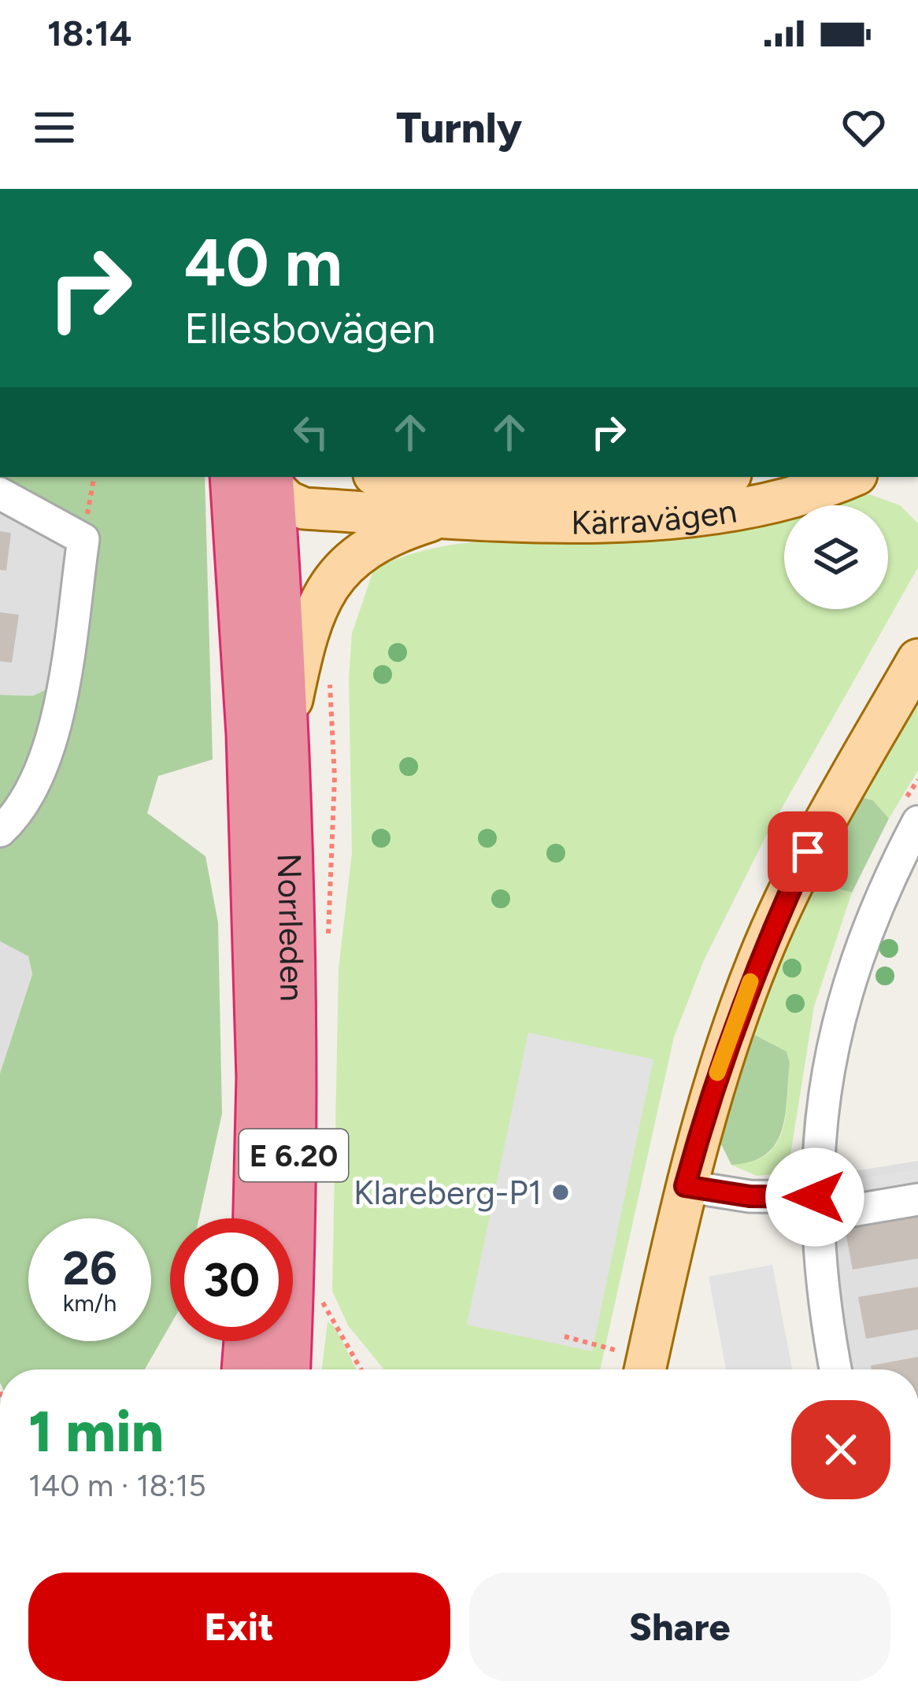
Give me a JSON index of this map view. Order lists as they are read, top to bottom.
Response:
{
  "streets": {
    "highway": ["Norrleden", "E 6.20"],
    "main road": ["Kärravägen"]
  },
  "crossings": [
    ["Kärravägen", "Norrleden"]
  ],
  "places": ["Klareberg-P1"],
  "page": {
    "status": "18:14",
    "header": "Turnly",
    "turn": ["40 m", "Ellesbovägen"],
    "speed": "26 km/h",
    "limit": "30",
    "heading": ["1 min", "140 m · 18:15"],
    "buttons": ["Exit", "Share"]
  }
}
